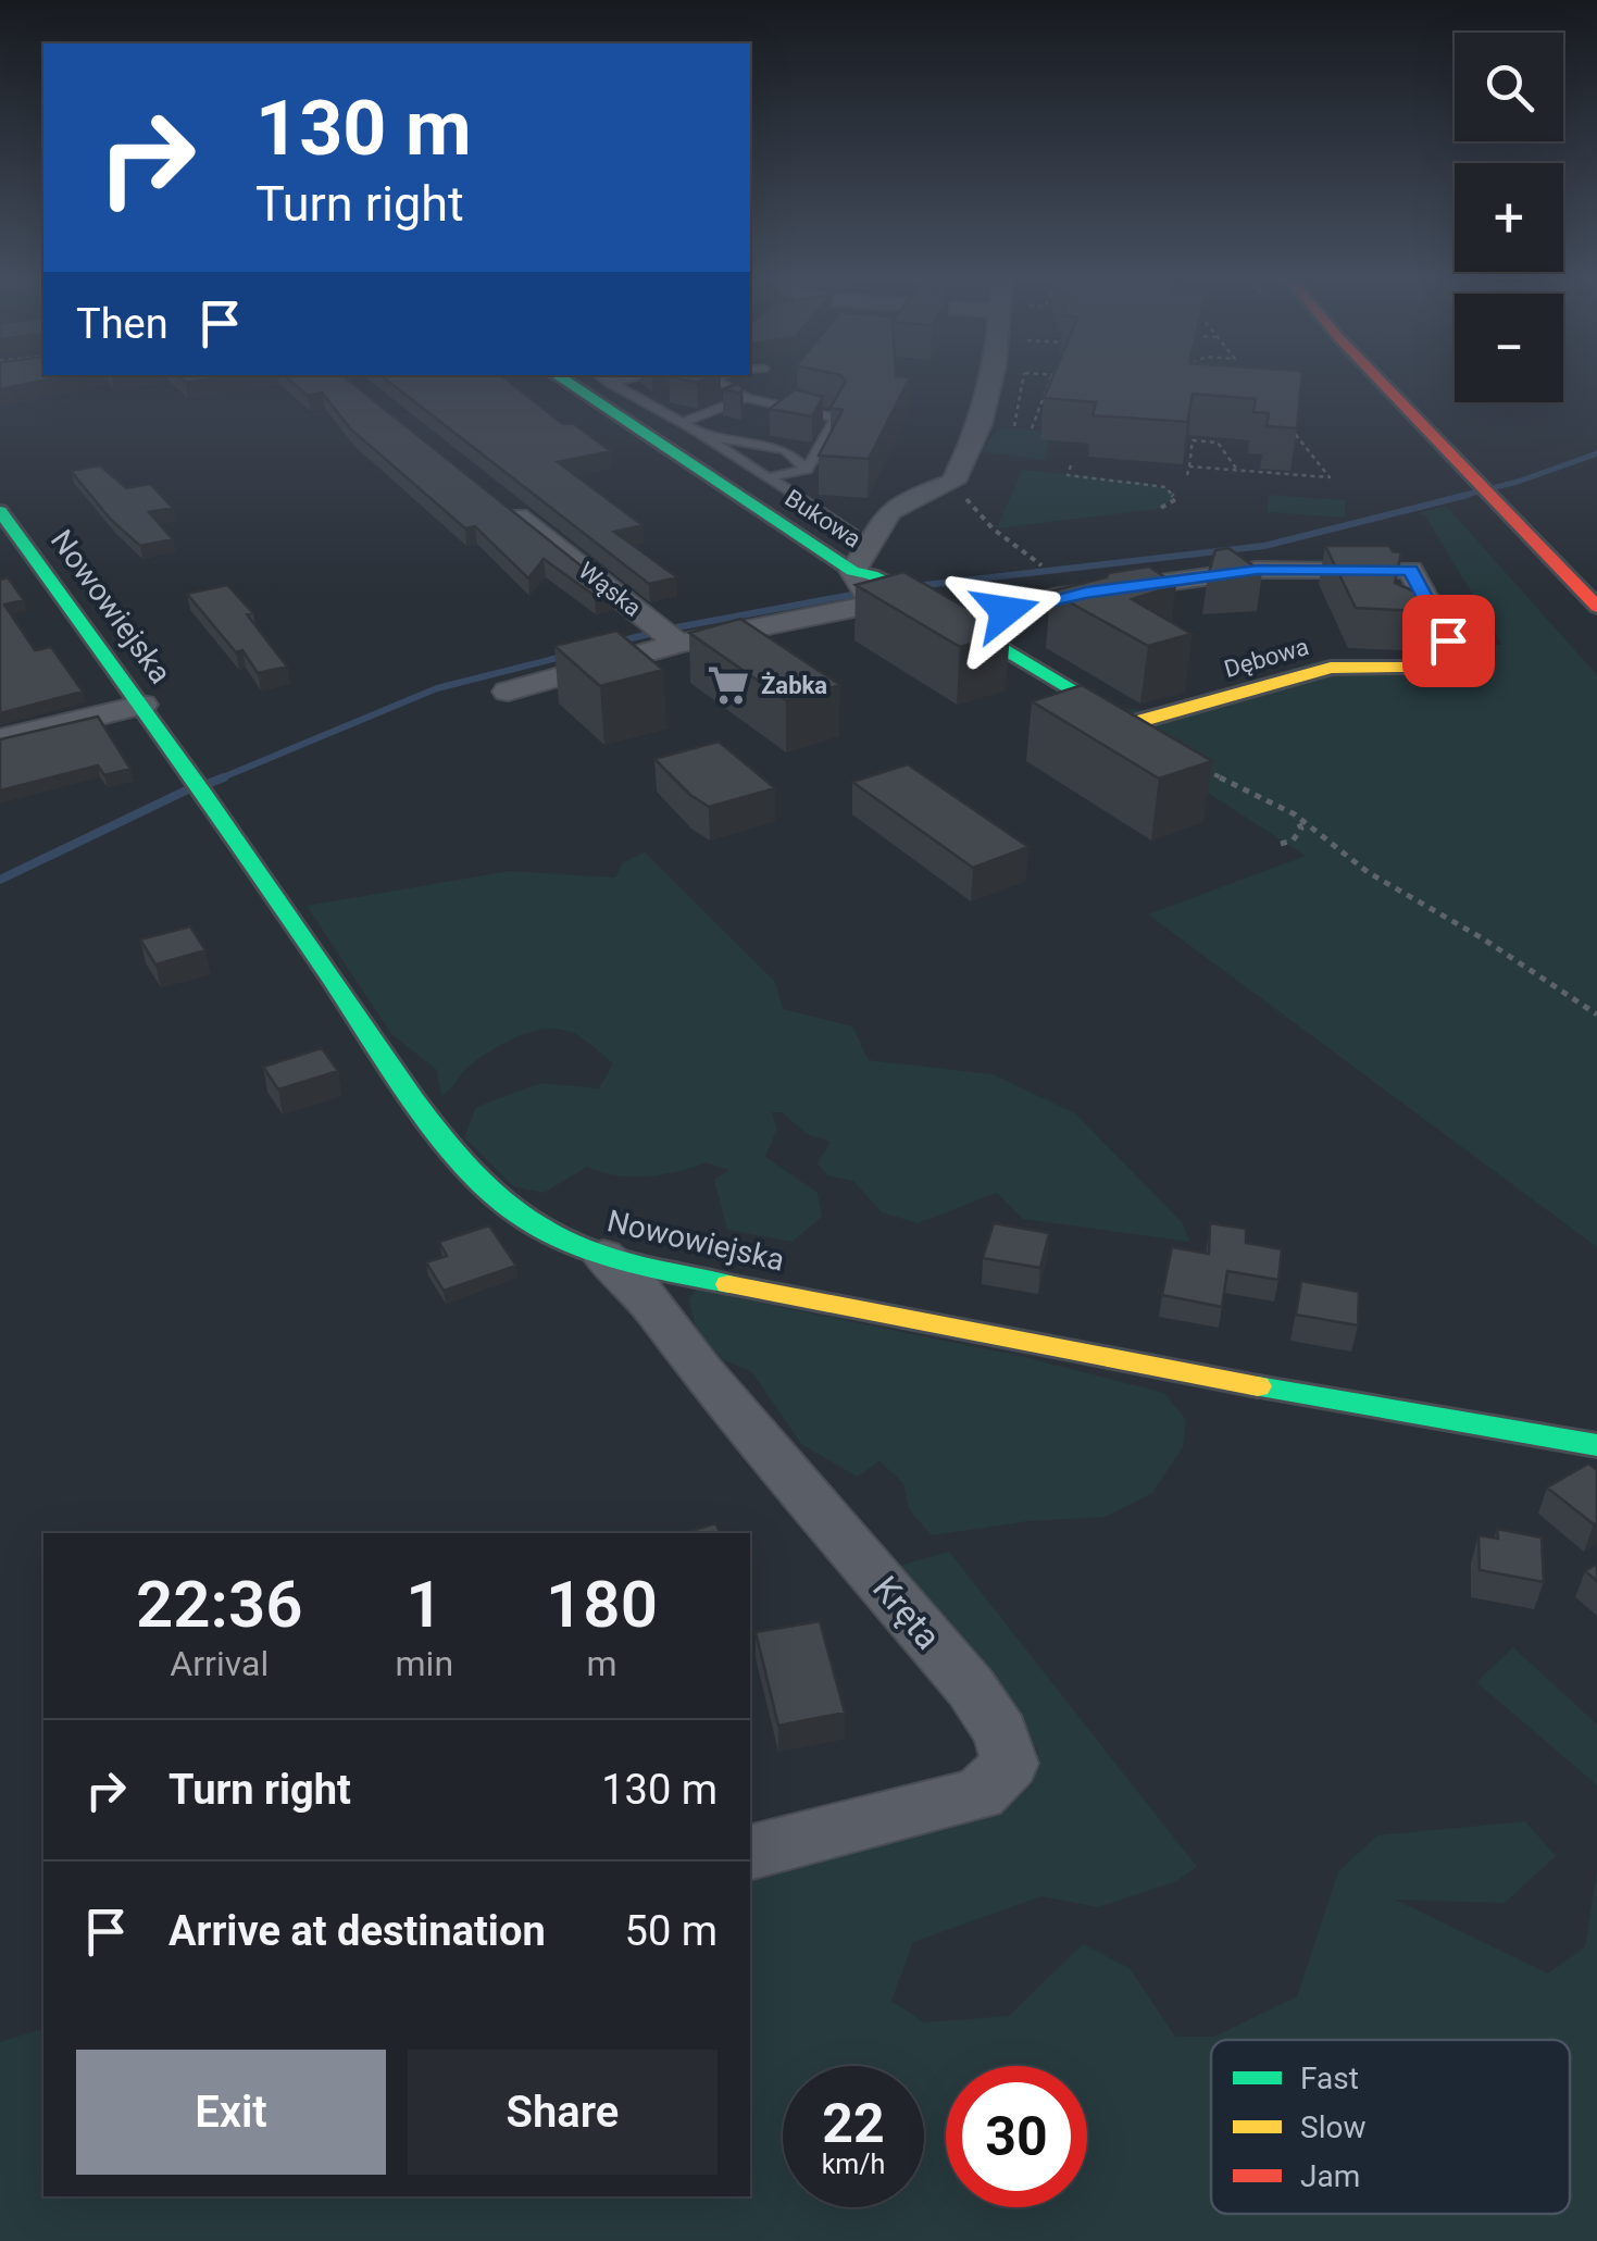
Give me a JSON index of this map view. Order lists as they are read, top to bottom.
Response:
{
  "streets": {
    "street": [
      "Bukowa",
      "Wąska",
      "Nowowiejska",
      "Dębowa",
      "Kręta"
    ]
  },
  "crossings": [
    ["Bukowa", "Dębowa"],
    ["Nowowiejska", "Kręta"]
  ],
  "places": {
    "supermarket": ["Żabka"]
  },
  "legend": ["Fast", "Slow", "Jam"],
  "page": {
    "map_buttons": ["+", "−"],
    "turn": ["130 m", "Turn right"],
    "then": "Then",
    "eta": [
      "22:36",
      "Arrival",
      "1",
      "min",
      "180",
      "m"
    ],
    "list": [
      {
        "name": "Turn right",
        "value": "130 m"
      },
      {
        "name": "Arrive at destination",
        "value": "50 m"
      }
    ],
    "buttons": ["Exit", "Share"],
    "speed": "22 km/h",
    "limit": "30"
  }
}
